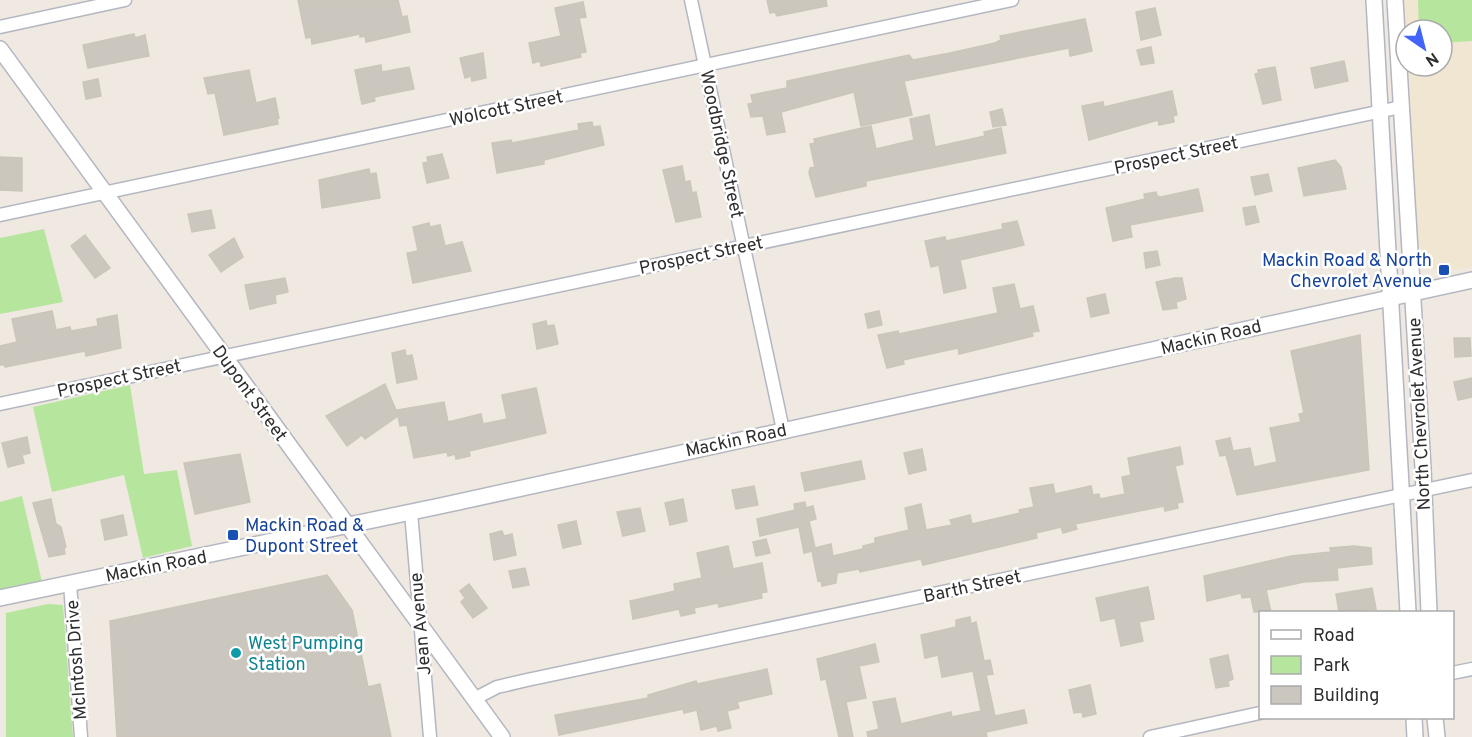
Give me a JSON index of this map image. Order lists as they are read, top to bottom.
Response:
{
  "streets": {
    "street": [
      "Wolcott Street",
      "Woodbridge Street",
      "Prospect Street",
      "Mackin Road",
      "Dupont Street",
      "North Chevrolet Avenue",
      "Barth Street",
      "Jean Avenue",
      "McIntosh Drive"
    ]
  },
  "crossings": [
    ["Wolcott Street", "Woodbridge Street"],
    ["Wolcott Street", "Dupont Street"],
    ["Woodbridge Street", "Prospect Street"],
    ["Woodbridge Street", "Mackin Road"],
    ["Prospect Street", "Dupont Street"],
    ["Prospect Street", "North Chevrolet Avenue"],
    ["Mackin Road", "Dupont Street"],
    ["Mackin Road", "North Chevrolet Avenue"],
    ["Mackin Road", "Jean Avenue"],
    ["Mackin Road", "McIntosh Drive"],
    ["Dupont Street", "Barth Street"],
    ["Dupont Street", "Jean Avenue"],
    ["North Chevrolet Avenue", "Barth Street"]
  ],
  "places": {
    "transit": ["Mackin Road & North Chevrolet Avenue", "Mackin Road & Dupont Street"],
    "other": ["West Pumping Station"]
  },
  "legend": ["Road", "Park", "Building"],
  "north": "bottom right"
}
